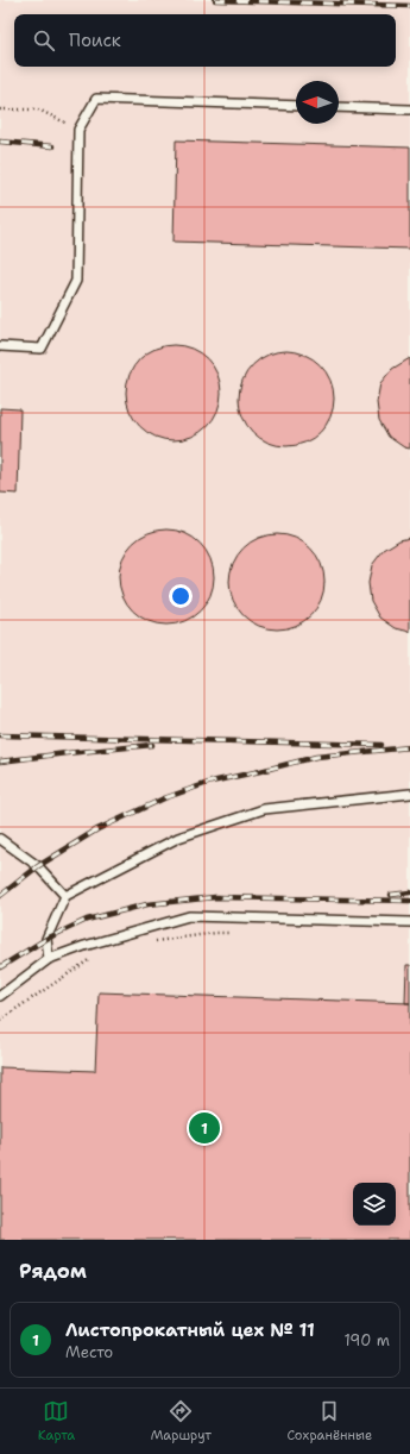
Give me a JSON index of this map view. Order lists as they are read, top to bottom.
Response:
{
  "north": "left",
  "page": {
    "search": "Поиск",
    "pins": "1",
    "heading": "Рядом",
    "list": [
      {
        "mark": "1",
        "name": "Листопрокатный цех № 11",
        "note": "Место",
        "value": "190 m"
      }
    ],
    "nav": ["Карта", "Маршрут", "Сохранённые"]
  }
}
